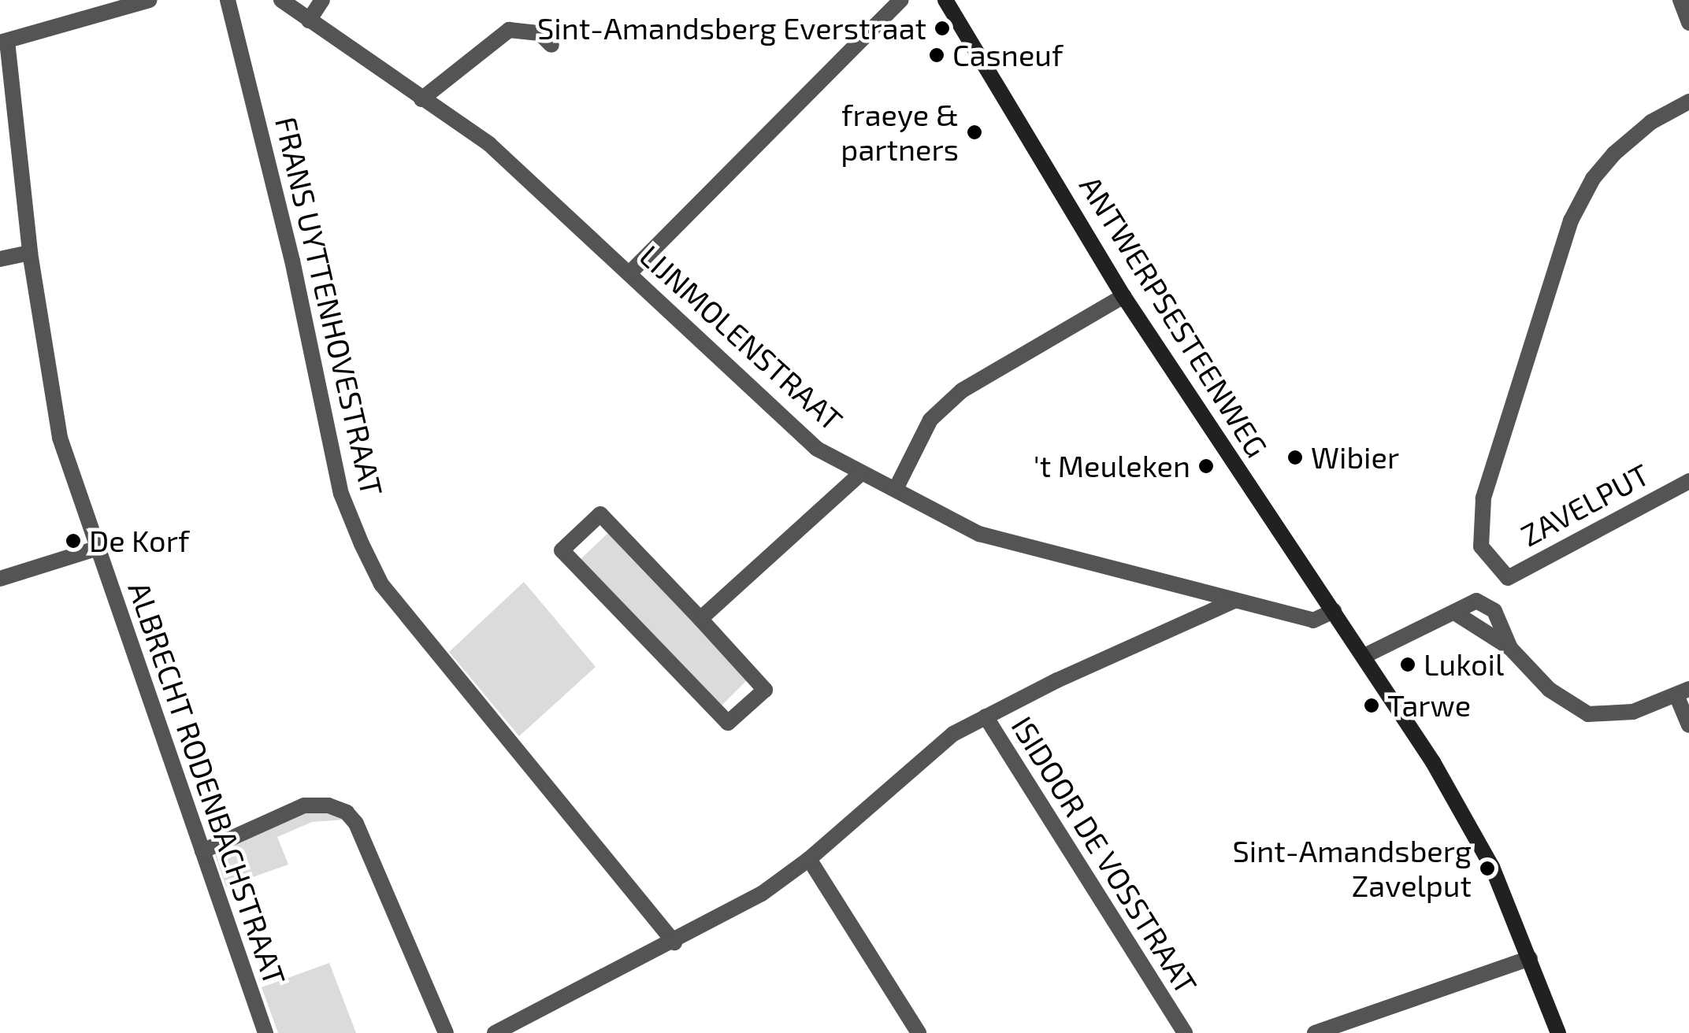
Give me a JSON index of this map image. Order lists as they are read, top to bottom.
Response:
{
  "streets": {
    "main road": ["ANTWERPSESTEENWEG"],
    "street": [
      "FRANS UYTTENHOVESTRAAT",
      "LIJNMOLENSTRAAT",
      "ZAVELPUT",
      "ALBRECHT RODENBACHSTRAAT",
      "ISIDOOR DE VOSSTRAAT"
    ]
  },
  "crossings": [
    ["ANTWERPSESTEENWEG", "LIJNMOLENSTRAAT"]
  ],
  "places": [
    "Sint-Amandsberg Everstraat",
    "Casneuf",
    "fraeye & partners",
    "Wibier",
    "'t Meuleken",
    "De Korf",
    "Lukoil",
    "Tarwe",
    "Sint-Amandsberg Zavelput"
  ]
}
